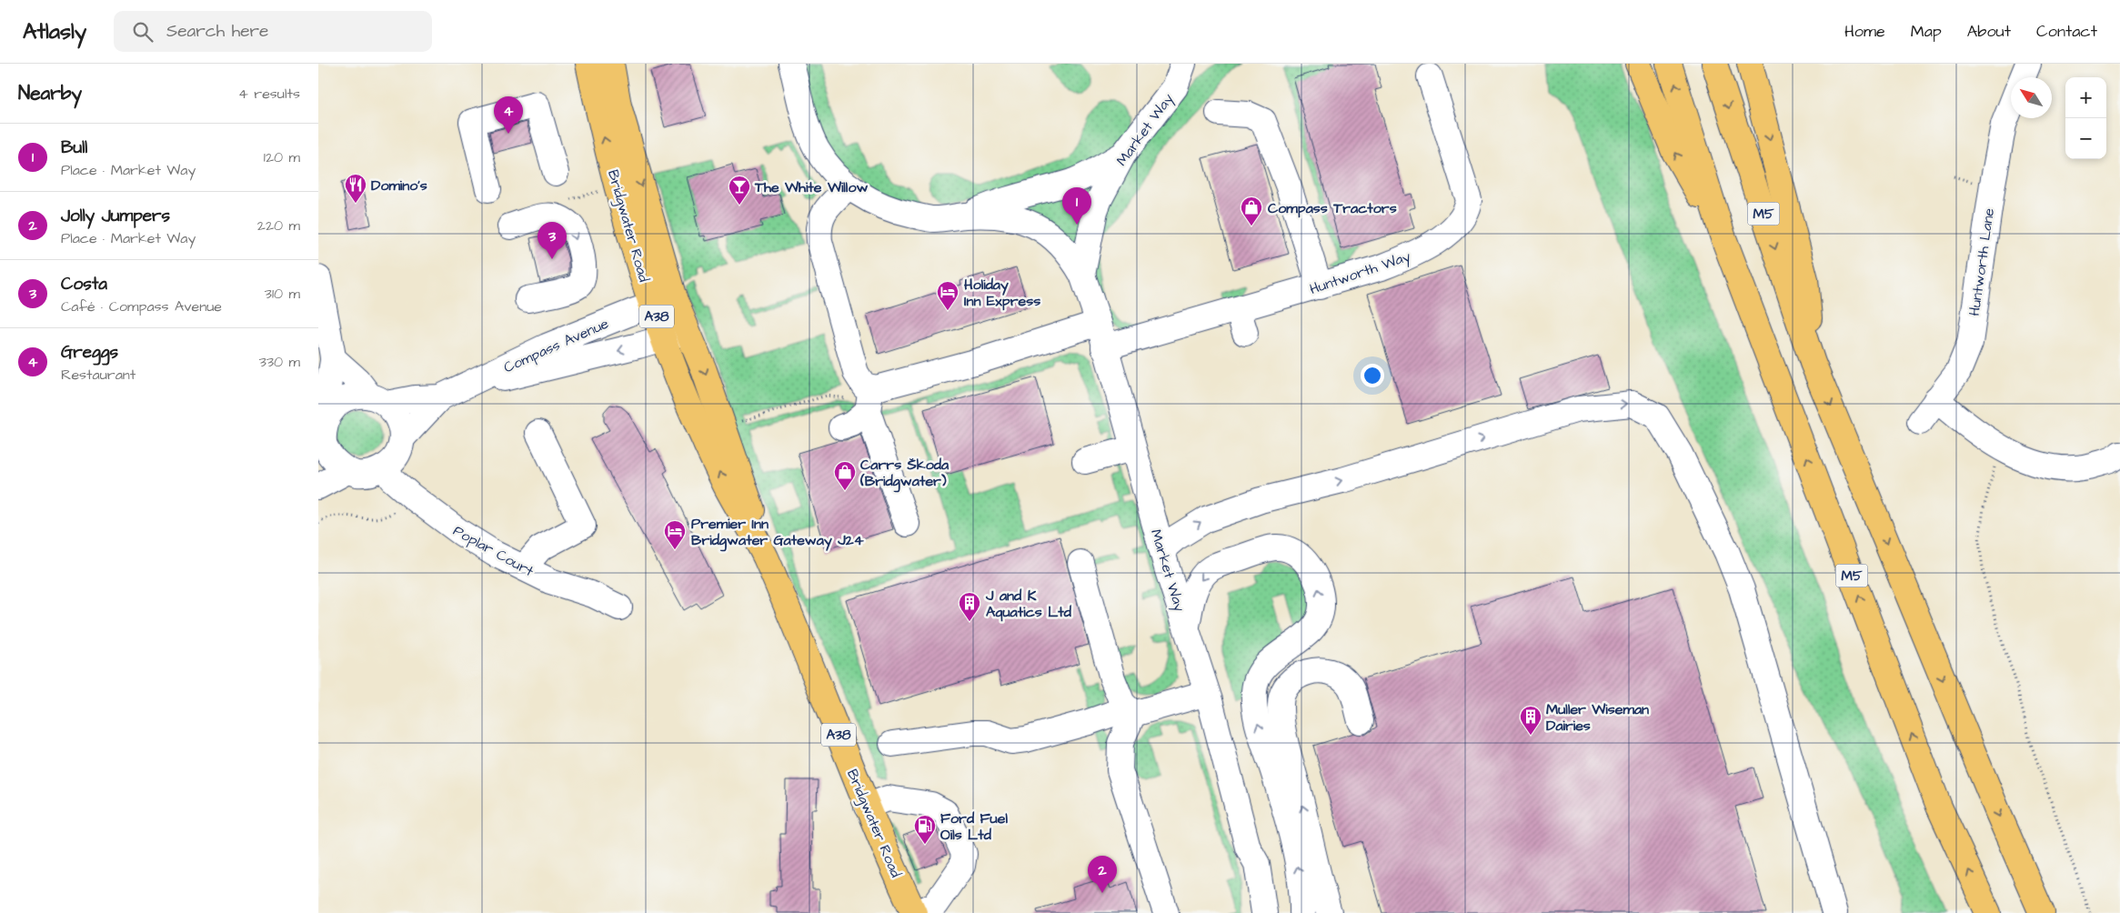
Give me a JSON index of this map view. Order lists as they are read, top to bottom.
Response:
{
  "streets": {
    "main road": ["M5", "Bridgwater Road", "A38"],
    "street": [
      "Market Way",
      "Huntworth Lane",
      "Huntworth Way",
      "Compass Avenue",
      "Poplar Court"
    ]
  },
  "crossings": [
    ["Market Way", "Huntworth Way"],
    ["Bridgwater Road", "Compass Avenue"],
    ["Compass Avenue", "Poplar Court"]
  ],
  "places": {
    "restaurant": ["Domino's"],
    "bar": ["The White Willow"],
    "shop": ["Compass Tractors", "Carrs Škoda (Bridgwater)"],
    "hotel": ["Holiday Inn Express", "Premier Inn Bridgwater Gateway J24"],
    "building": ["J and K Aquatics Ltd", "Muller Wiseman Dairies"],
    "fuel station": ["Ford Fuel Oils Ltd"]
  },
  "north": "top left",
  "page": {
    "header": "Atlasly",
    "search": "Search here",
    "nav": [
      "Home",
      "Map",
      "About",
      "Contact"
    ],
    "heading": ["Nearby", "4 results"],
    "map_buttons": ["+", "−"],
    "pins": [
      "4",
      "1",
      "3",
      "2"
    ],
    "list": [
      {
        "mark": "1",
        "name": "Bull",
        "note": "Place · Market Way",
        "value": "120 m"
      },
      {
        "mark": "2",
        "name": "Jolly Jumpers",
        "note": "Place · Market Way",
        "value": "220 m"
      },
      {
        "mark": "3",
        "name": "Costa",
        "note": "Café · Compass Avenue",
        "value": "310 m"
      },
      {
        "mark": "4",
        "name": "Greggs",
        "note": "Restaurant",
        "value": "330 m"
      }
    ]
  }
}
